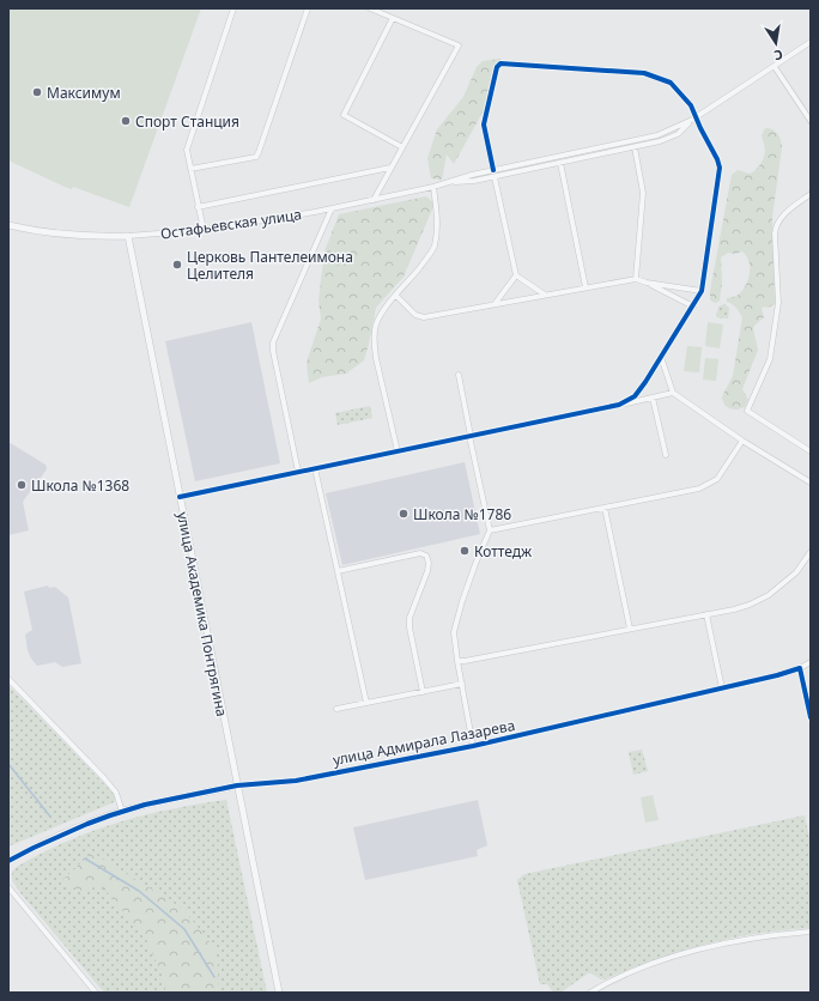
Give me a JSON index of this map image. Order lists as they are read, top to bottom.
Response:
{
  "streets": {
    "street": ["Остафьевская улица", "улица Академика Понтрягина", "улица Адмирала Лазарева"]
  },
  "crossings": [
    ["Остафьевская улица", "улица Академика Понтрягина"],
    ["улица Академика Понтрягина", "улица Адмирала Лазарева"]
  ],
  "places": [
    "Максимум",
    "Спорт Станция",
    "Церковь Пантелеимона Целителя",
    "Школа №1368",
    "Школа №1786",
    "Коттедж"
  ],
  "north": "bottom"
}
